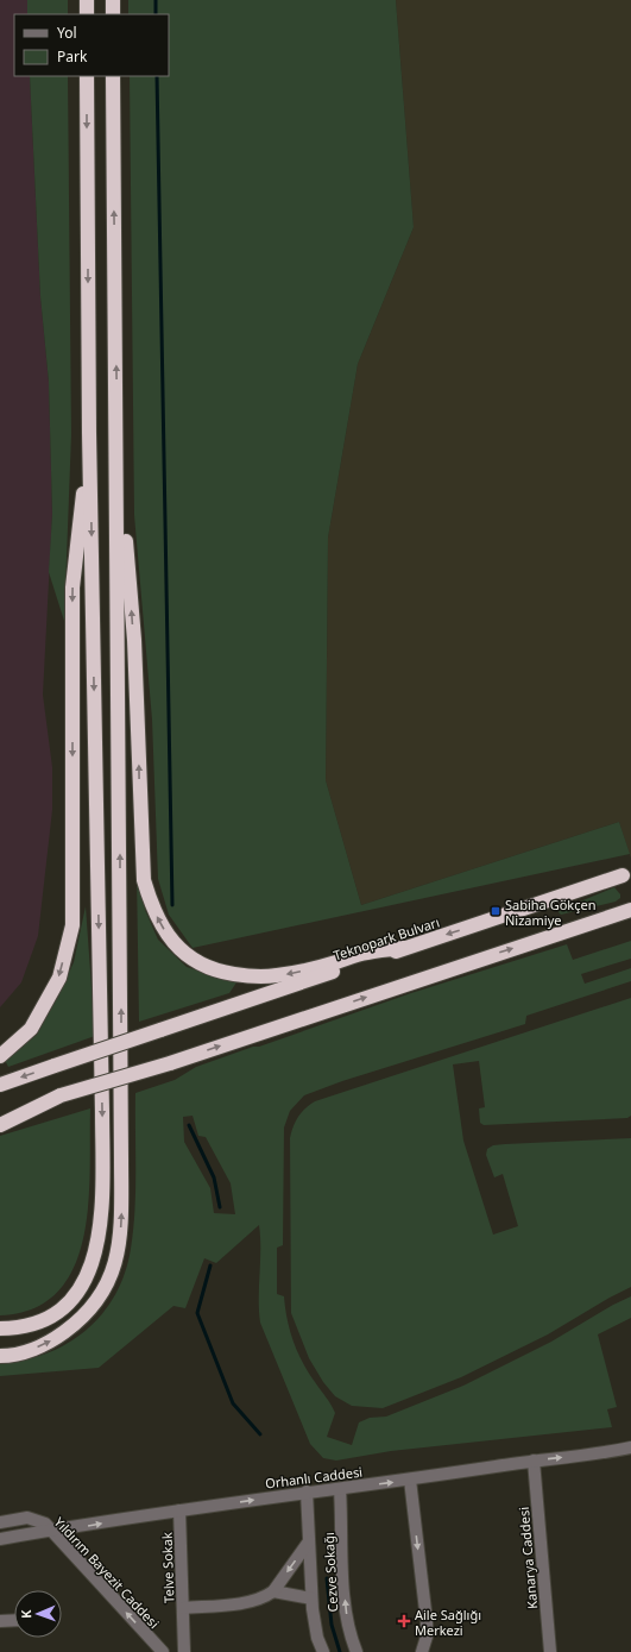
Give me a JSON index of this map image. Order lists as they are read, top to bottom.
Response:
{
  "streets": {
    "highway": ["Teknopark Bulvarı"],
    "street": [
      "Orhanlı Caddesi",
      "Kanarya Caddesi",
      "Telve Sokak",
      "Yıldırım Bayezit Caddesi",
      "Cezve Sokağı"
    ]
  },
  "crossings": [
    ["Orhanlı Caddesi", "Kanarya Caddesi"],
    ["Orhanlı Caddesi", "Telve Sokak"],
    ["Orhanlı Caddesi", "Yıldırım Bayezit Caddesi"],
    ["Orhanlı Caddesi", "Cezve Sokağı"]
  ],
  "one_way": ["Yıldırım Bayezit Caddesi"],
  "places": {
    "transit": ["Sabiha Gökçen Nizamiye"],
    "health": ["Aile Sağlığı Merkezi"]
  },
  "legend": ["Yol", "Park"],
  "north": "left"
}
